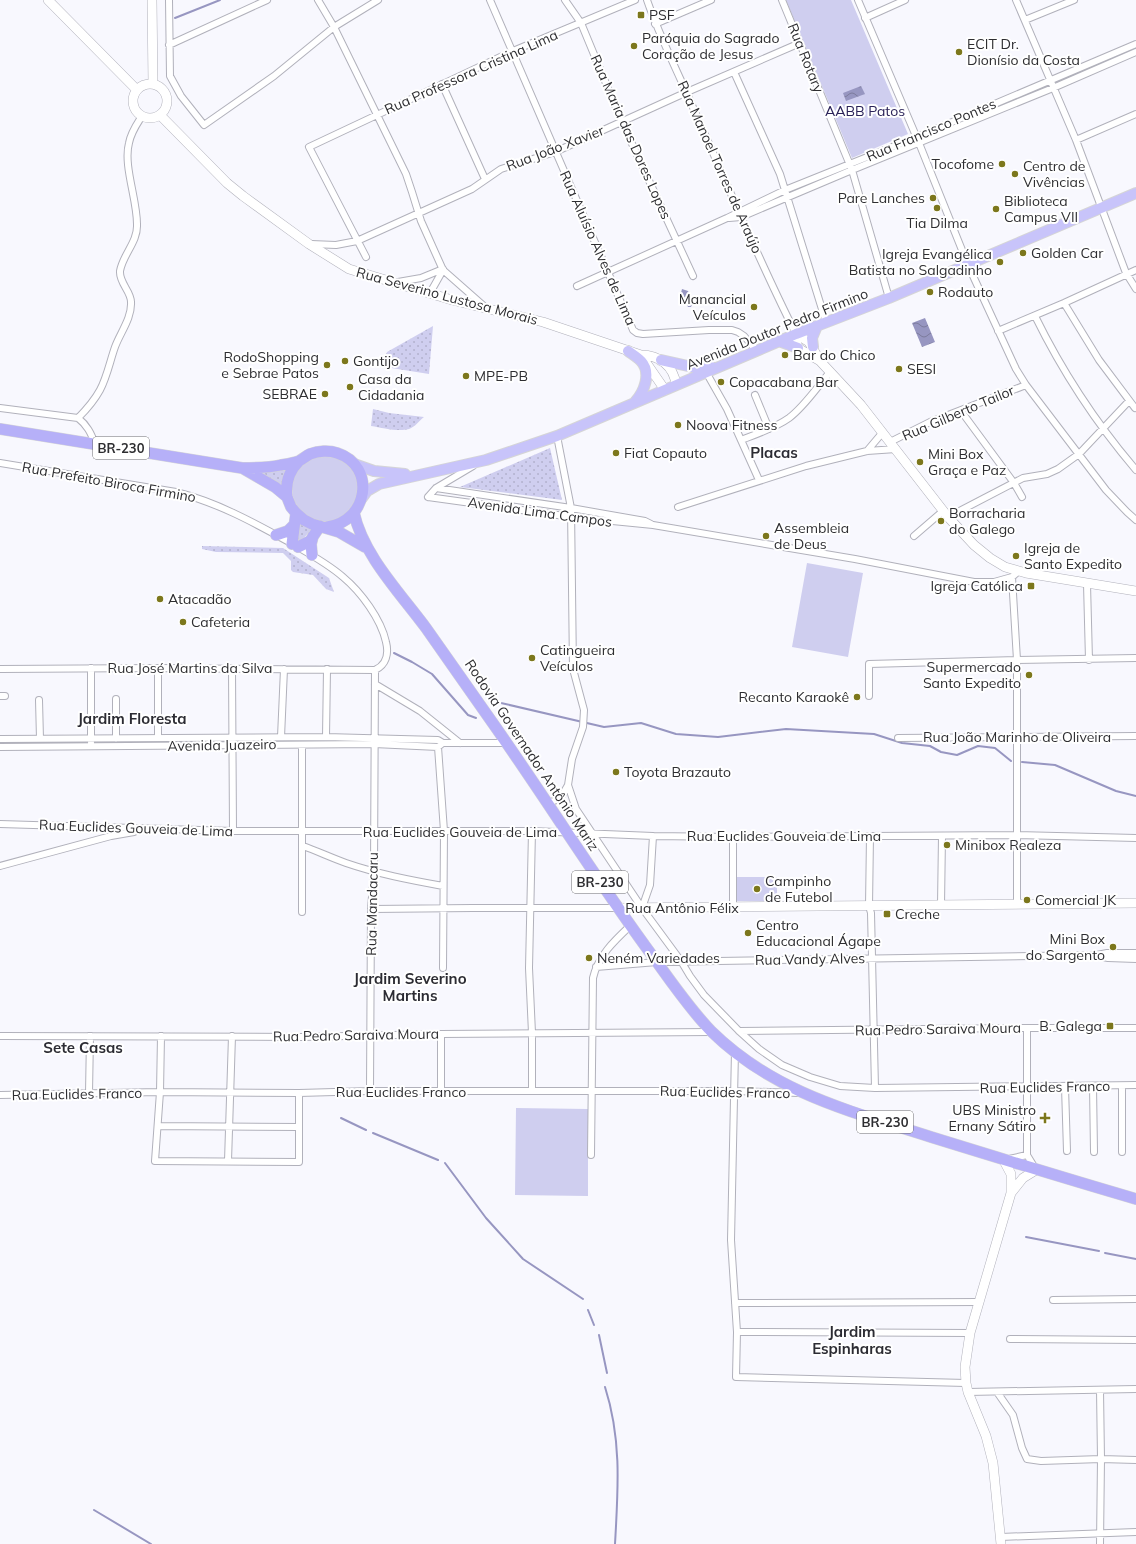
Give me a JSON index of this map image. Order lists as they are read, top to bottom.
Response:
{
  "streets": {
    "highway": ["BR-230", "Rodovia Governador Antônio Mariz"],
    "main road": [
      "Rua Severino Lustosa Morais",
      "Avenida Doutor Pedro Firmino",
      "Avenida Lima Campos",
      "Rua Antônio Félix"
    ],
    "street": [
      "Rua Rotary",
      "Rua Professora Cristina Lima",
      "Rua Francisco Pontes",
      "Rua Maria das Dores Lopes",
      "Rua João Xavier",
      "Rua Manoel Torres de Araújo",
      "Rua Aluísio Alves de Lima",
      "Rua Gilberto Tailor",
      "Rua Prefeito Biroca Firmino",
      "Rua José Martins da Silva",
      "Rua João Marinho de Oliveira",
      "Avenida Juazeiro",
      "Rua Euclides Gouveia de Lima",
      "Rua Mandacaru",
      "Rua Vandy Alves",
      "Rua Pedro Saraiva Moura",
      "Rua Euclides Franco"
    ]
  },
  "crossings": [
    ["Rua Rotary", "Rua Francisco Pontes"],
    ["Rua Rotary", "Rua João Xavier"],
    ["Rua Rotary", "Avenida Doutor Pedro Firmino"],
    ["Rua Professora Cristina Lima", "Rua Maria das Dores Lopes"],
    ["Rua Professora Cristina Lima", "Rua João Xavier"],
    ["Rua Professora Cristina Lima", "Rua Aluísio Alves de Lima"],
    ["Rua Francisco Pontes", "Rua Maria das Dores Lopes"],
    ["Rua Francisco Pontes", "Rua Manoel Torres de Araújo"],
    ["Rua Francisco Pontes", "Rua Aluísio Alves de Lima"],
    ["Rua Maria das Dores Lopes", "Rua João Xavier"],
    ["Rua João Xavier", "Rua Manoel Torres de Araújo"],
    ["Rua João Xavier", "Rua Aluísio Alves de Lima"],
    ["Rua João Xavier", "Rua Severino Lustosa Morais"],
    ["Rua Manoel Torres de Araújo", "Avenida Doutor Pedro Firmino"],
    ["Rua Aluísio Alves de Lima", "Avenida Doutor Pedro Firmino"],
    ["Avenida Doutor Pedro Firmino", "BR-230"],
    ["Avenida Doutor Pedro Firmino", "Rodovia Governador Antônio Mariz"],
    ["BR-230", "Rodovia Governador Antônio Mariz"],
    ["Rua Prefeito Biroca Firmino", "Rua Mandacaru"],
    ["Rua José Martins da Silva", "Rua Mandacaru"],
    ["Avenida Juazeiro", "Rodovia Governador Antônio Mariz"],
    ["Avenida Juazeiro", "Rua Mandacaru"],
    ["Rodovia Governador Antônio Mariz", "Rua Euclides Gouveia de Lima"],
    ["Rodovia Governador Antônio Mariz", "Rua Antônio Félix"],
    ["Rodovia Governador Antônio Mariz", "Rua Vandy Alves"],
    ["Rodovia Governador Antônio Mariz", "Rua Pedro Saraiva Moura"],
    ["Rodovia Governador Antônio Mariz", "Rua Euclides Franco"],
    ["Rua Euclides Gouveia de Lima", "Rua Mandacaru"],
    ["Rua Euclides Gouveia de Lima", "Rua Euclides Franco"],
    ["Rua Mandacaru", "Rua Antônio Félix"],
    ["Rua Mandacaru", "Rua Pedro Saraiva Moura"],
    ["Rua Mandacaru", "Rua Euclides Franco"],
    ["Rua Antônio Félix", "Rua Euclides Franco"],
    ["Rua Vandy Alves", "Rua Euclides Franco"],
    ["Rua Pedro Saraiva Moura", "Rua Euclides Franco"]
  ],
  "districts": [
    "Placas",
    "Jardim Floresta",
    "Jardim Severino Martins",
    "Sete Casas",
    "Jardim Espinharas"
  ],
  "parks": ["AABB Patos"],
  "places": {
    "transit": [
      "PSF",
      "Igreja Católica",
      "Creche",
      "B. Galega"
    ],
    "other": [
      "Paróquia do Sagrado Coração de Jesus",
      "ECIT Dr. Dionísio da Costa",
      "Tocofome",
      "Centro de Vivências",
      "Pare Lanches",
      "Tia Dilma",
      "Biblioteca Campus VII",
      "Golden Car",
      "Igreja Evangélica Batista no Salgadinho",
      "Rodauto",
      "Manancial Veículos",
      "Bar do Chico",
      "Gontijo",
      "RodoShopping e Sebrae Patos",
      "SESI",
      "MPE-PB",
      "Copacabana Bar",
      "Casa da Cidadania",
      "SEBRAE",
      "Noova Fitness",
      "Fiat Copauto",
      "Mini Box Graça e Paz",
      "Borracharia do Galego",
      "Assembleia de Deus",
      "Igreja de Santo Expedito",
      "Atacadão",
      "Cafeteria",
      "Catingueira Veículos",
      "Supermercado Santo Expedito",
      "Recanto Karaokê",
      "Toyota Brazauto",
      "Minibox Realeza",
      "Campinho de Futebol",
      "Comercial JK",
      "Centro Educacional Ágape",
      "Mini Box do Sargento",
      "Neném Variedades"
    ],
    "health": ["UBS Ministro Ernany Sátiro"]
  }
}
